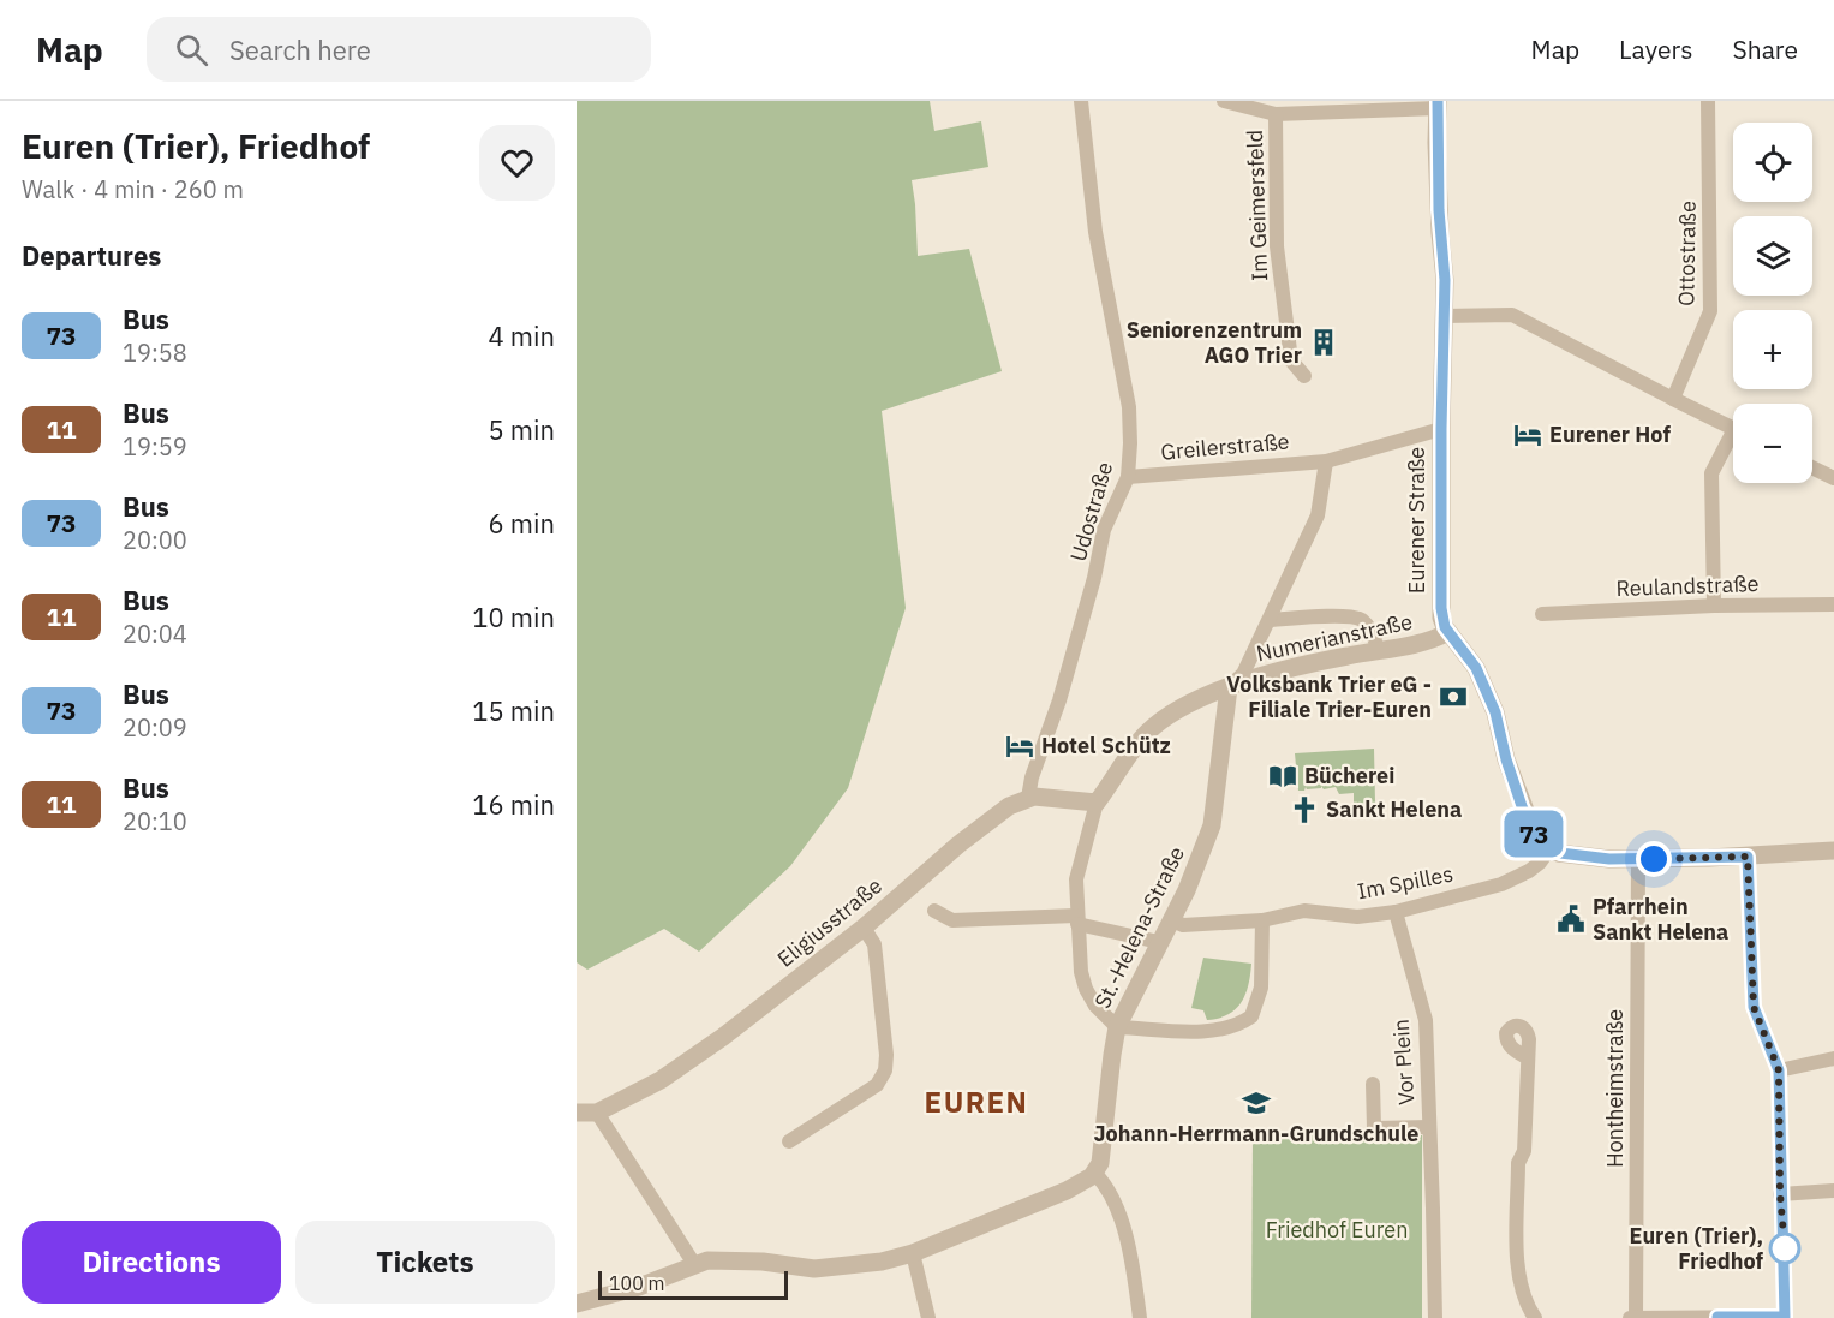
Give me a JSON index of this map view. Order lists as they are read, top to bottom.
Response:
{
  "streets": {
    "street": [
      "Im Geimersfeld",
      "Ottostraße",
      "Greilerstraße",
      "Udostraße",
      "Eurener Straße",
      "Reulandstraße",
      "Numerianstraße",
      "Im Spilles",
      "Eligiusstraße",
      "St.-Helena-Straße",
      "Vor Plein",
      "Hontheimstraße"
    ]
  },
  "crossings": [
    ["Greilerstraße", "Udostraße"],
    ["Udostraße", "Eligiusstraße"],
    ["Eurener Straße", "Numerianstraße"],
    ["Eurener Straße", "Im Spilles"],
    ["Numerianstraße", "St.-Helena-Straße"],
    ["Im Spilles", "St.-Helena-Straße"],
    ["Im Spilles", "Vor Plein"]
  ],
  "districts": ["EUREN"],
  "parks": ["Friedhof Euren"],
  "places": {
    "building": ["Seniorenzentrum AGO Trier"],
    "hotel": ["Eurener Hof", "Hotel Schütz"],
    "bank": ["Volksbank Trier eG - Filiale Trier-Euren"],
    "library": ["Bücherei"],
    "church": ["Sankt Helena"],
    "public building": ["Pfarrhein Sankt Helena"],
    "school or university": ["Johann-Herrmann-Grundschule"],
    "other": ["Euren (Trier), Friedhof"]
  },
  "lines": ["bus line 73"],
  "scale_bar": "100 m",
  "page": {
    "header": "Map",
    "search": "Search here",
    "nav": ["Map", "Layers", "Share"],
    "heading": [
      ["Euren (Trier), Friedhof", "Walk · 4 min · 260 m"],
      "Departures"
    ],
    "on_map": "73",
    "map_buttons": ["+", "−"],
    "list": [
      {
        "mark": "73",
        "name": "Bus",
        "note": "19:58",
        "value": "4 min"
      },
      {
        "mark": "11",
        "name": "Bus",
        "note": "19:59",
        "value": "5 min"
      },
      {
        "mark": "73",
        "name": "Bus",
        "note": "20:00",
        "value": "6 min"
      },
      {
        "mark": "11",
        "name": "Bus",
        "note": "20:04",
        "value": "10 min"
      },
      {
        "mark": "73",
        "name": "Bus",
        "note": "20:09",
        "value": "15 min"
      },
      {
        "mark": "11",
        "name": "Bus",
        "note": "20:10",
        "value": "16 min"
      }
    ],
    "buttons": ["Directions", "Tickets"],
    "scale": "100 m"
  }
}
